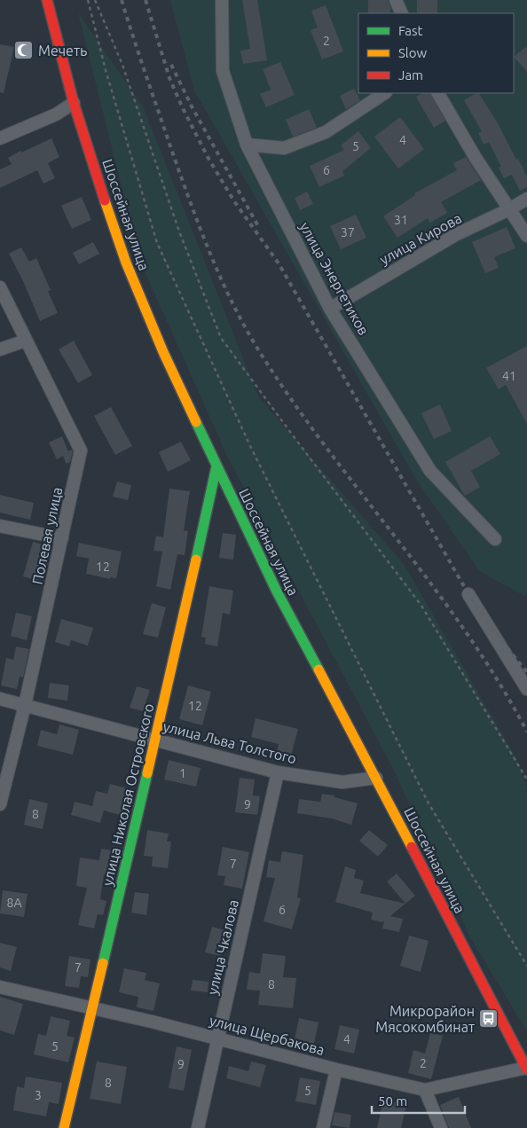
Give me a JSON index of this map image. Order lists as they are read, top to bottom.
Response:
{
  "streets": {
    "main road": ["Шоссейная улица", "улица Николая Островского"],
    "street": [
      "улица Кирова",
      "улица Энергетиков",
      "Полевая улица",
      "улица Льва Толстого",
      "улица Чкалова",
      "улица Щербакова"
    ]
  },
  "crossings": [
    ["Шоссейная улица", "улица Льва Толстого"],
    ["Шоссейная улица", "улица Николая Островского"],
    ["Шоссейная улица", "улица Щербакова"],
    ["улица Кирова", "улица Энергетиков"],
    ["Полевая улица", "улица Льва Толстого"],
    ["улица Льва Толстого", "улица Николая Островского"],
    ["улица Льва Толстого", "улица Чкалова"],
    ["улица Николая Островского", "улица Щербакова"],
    ["улица Чкалова", "улица Щербакова"]
  ],
  "places": {
    "mosque": ["Мечеть"],
    "bus stop": ["Микрорайон Мясокомбинат"]
  },
  "house_numbers": [
    "2",
    "4",
    "5",
    "6",
    "31",
    "37",
    "41",
    "12",
    "12",
    "1",
    "9",
    "8",
    "7",
    "8А",
    "6",
    "7",
    "8",
    "4",
    "5",
    "2",
    "9",
    "8",
    "5",
    "3"
  ],
  "legend": ["Fast", "Slow", "Jam"],
  "scale_bar": "50 m"
}
